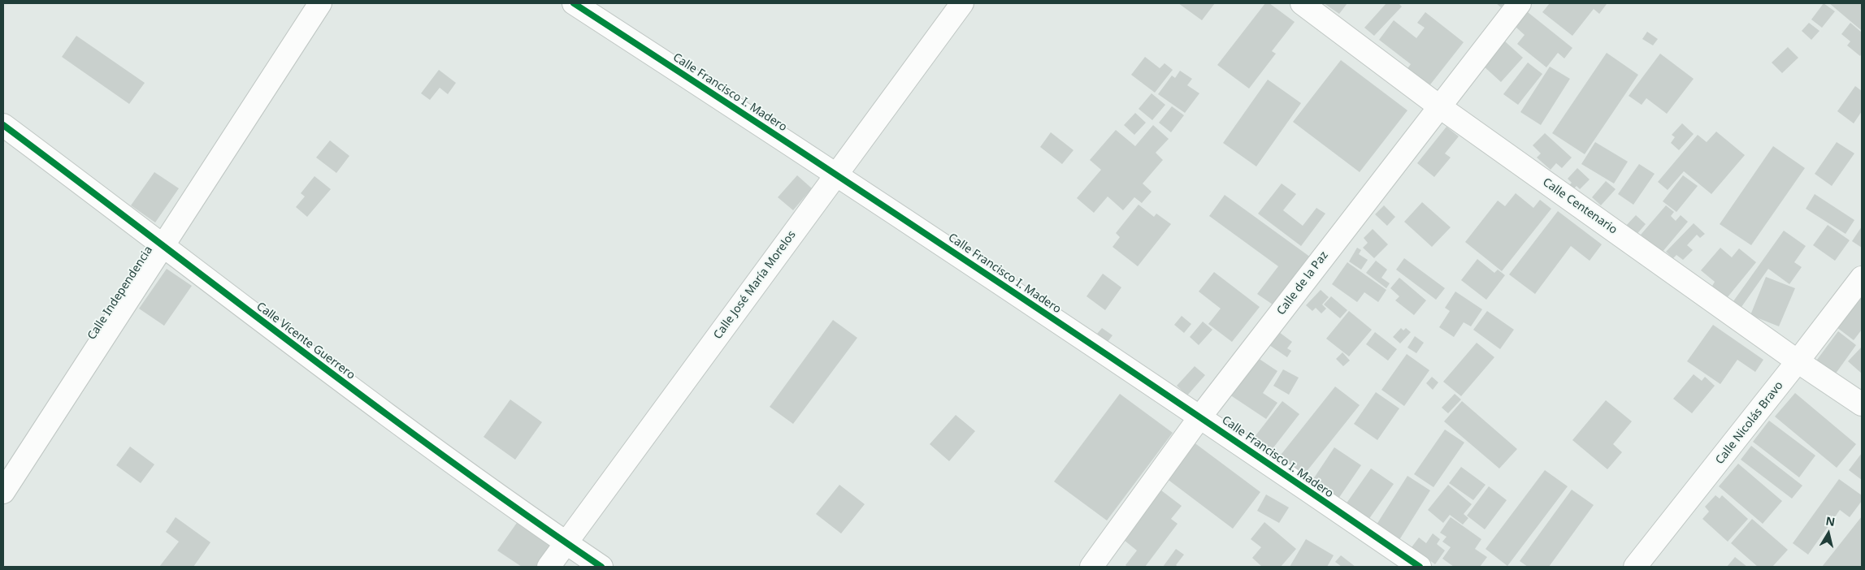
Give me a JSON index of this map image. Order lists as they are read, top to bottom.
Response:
{
  "streets": {
    "street": [
      "Calle Francisco I. Madero",
      "Calle Centenario",
      "Calle de la Paz",
      "Calle José María Morelos",
      "Calle Independencia",
      "Calle Vicente Guerrero",
      "Calle Nicolás Bravo"
    ]
  },
  "crossings": [
    ["Calle Francisco I. Madero", "Calle de la Paz"],
    ["Calle Francisco I. Madero", "Calle José María Morelos"],
    ["Calle Centenario", "Calle de la Paz"],
    ["Calle Centenario", "Calle Nicolás Bravo"],
    ["Calle José María Morelos", "Calle Vicente Guerrero"],
    ["Calle Independencia", "Calle Vicente Guerrero"]
  ],
  "north": "top"
}
